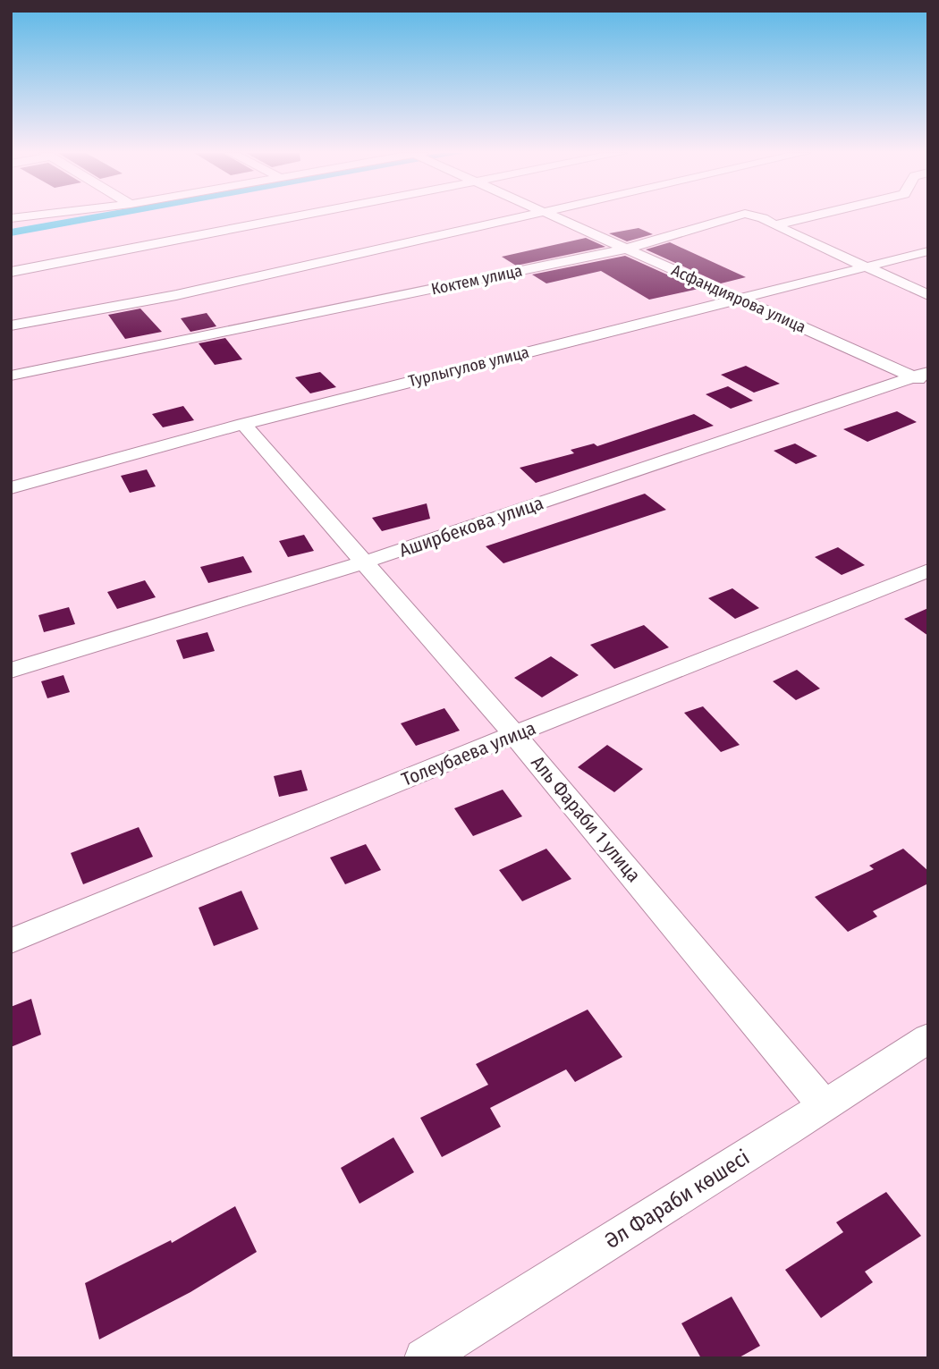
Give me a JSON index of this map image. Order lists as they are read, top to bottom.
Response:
{
  "streets": {
    "street": [
      "Коктем улица",
      "Асфандиярова улица",
      "Турлыгулов улица",
      "Аширбекова улица",
      "Толеубаева улица",
      "Аль Фараби 1 улица",
      "Әл Фараби көшесі"
    ]
  },
  "crossings": [
    ["Коктем улица", "Асфандиярова улица"],
    ["Коктем улица", "Турлыгулов улица"],
    ["Асфандиярова улица", "Турлыгулов улица"],
    ["Асфандиярова улица", "Аширбекова улица"],
    ["Турлыгулов улица", "Аль Фараби 1 улица"],
    ["Аширбекова улица", "Аль Фараби 1 улица"],
    ["Толеубаева улица", "Аль Фараби 1 улица"],
    ["Аль Фараби 1 улица", "Әл Фараби көшесі"]
  ]
}
